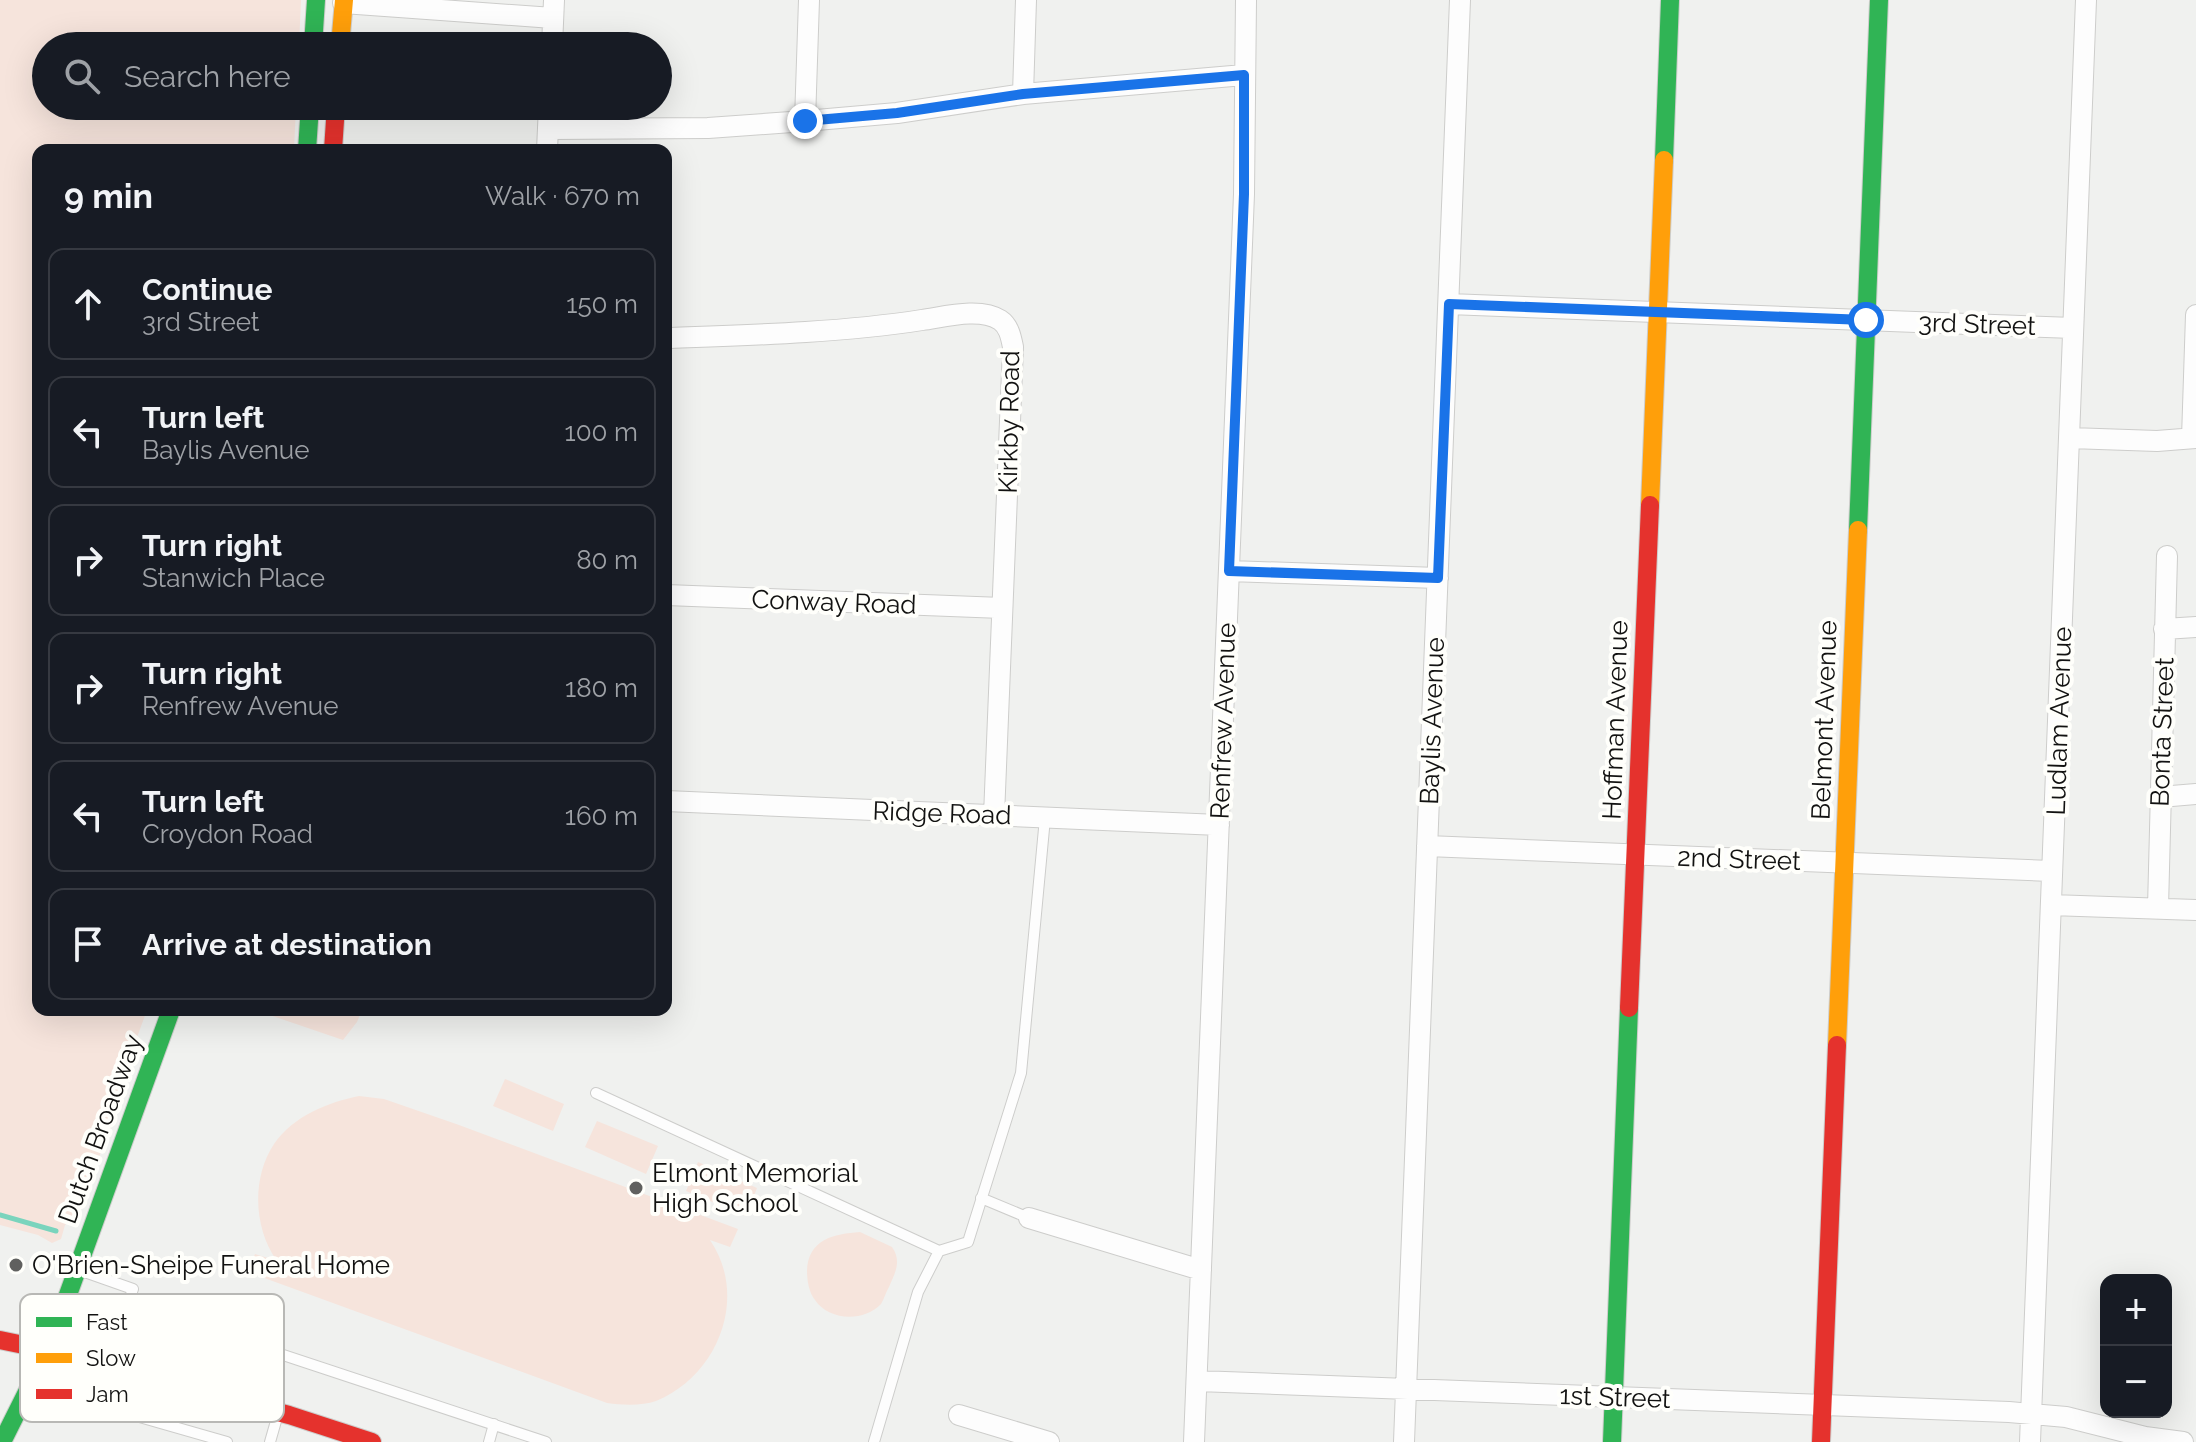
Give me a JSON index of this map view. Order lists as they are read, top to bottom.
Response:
{
  "streets": {
    "street": [
      "3rd Street",
      "Kirkby Road",
      "Conway Road",
      "Hoffman Avenue",
      "Belmont Avenue",
      "Renfrew Avenue",
      "Baylis Avenue",
      "Ludlam Avenue",
      "Bonta Street",
      "Ridge Road",
      "2nd Street",
      "Dutch Broadway",
      "1st Street"
    ]
  },
  "crossings": [
    ["3rd Street", "Hoffman Avenue"],
    ["3rd Street", "Belmont Avenue"],
    ["3rd Street", "Baylis Avenue"],
    ["3rd Street", "Ludlam Avenue"],
    ["Kirkby Road", "Conway Road"],
    ["Kirkby Road", "Ridge Road"],
    ["Hoffman Avenue", "2nd Street"],
    ["Hoffman Avenue", "1st Street"],
    ["Belmont Avenue", "2nd Street"],
    ["Belmont Avenue", "1st Street"],
    ["Renfrew Avenue", "Ridge Road"],
    ["Renfrew Avenue", "1st Street"],
    ["Baylis Avenue", "2nd Street"],
    ["Baylis Avenue", "1st Street"],
    ["Ludlam Avenue", "2nd Street"],
    ["Ludlam Avenue", "1st Street"]
  ],
  "places": ["Elmont Memorial High School", "O'Brien-Sheipe Funeral Home"],
  "legend": ["Fast", "Slow", "Jam"],
  "page": {
    "search": "Search here",
    "heading": ["9 min", "Walk · 670 m"],
    "list": [
      ["Continue", "3rd Street", "150 m"],
      ["Turn left", "Baylis Avenue", "100 m"],
      ["Turn right", "Stanwich Place", "80 m"],
      ["Turn right", "Renfrew Avenue", "180 m"],
      ["Turn left", "Croydon Road", "160 m"],
      "Arrive at destination"
    ],
    "map_buttons": ["+", "−"]
  }
}
